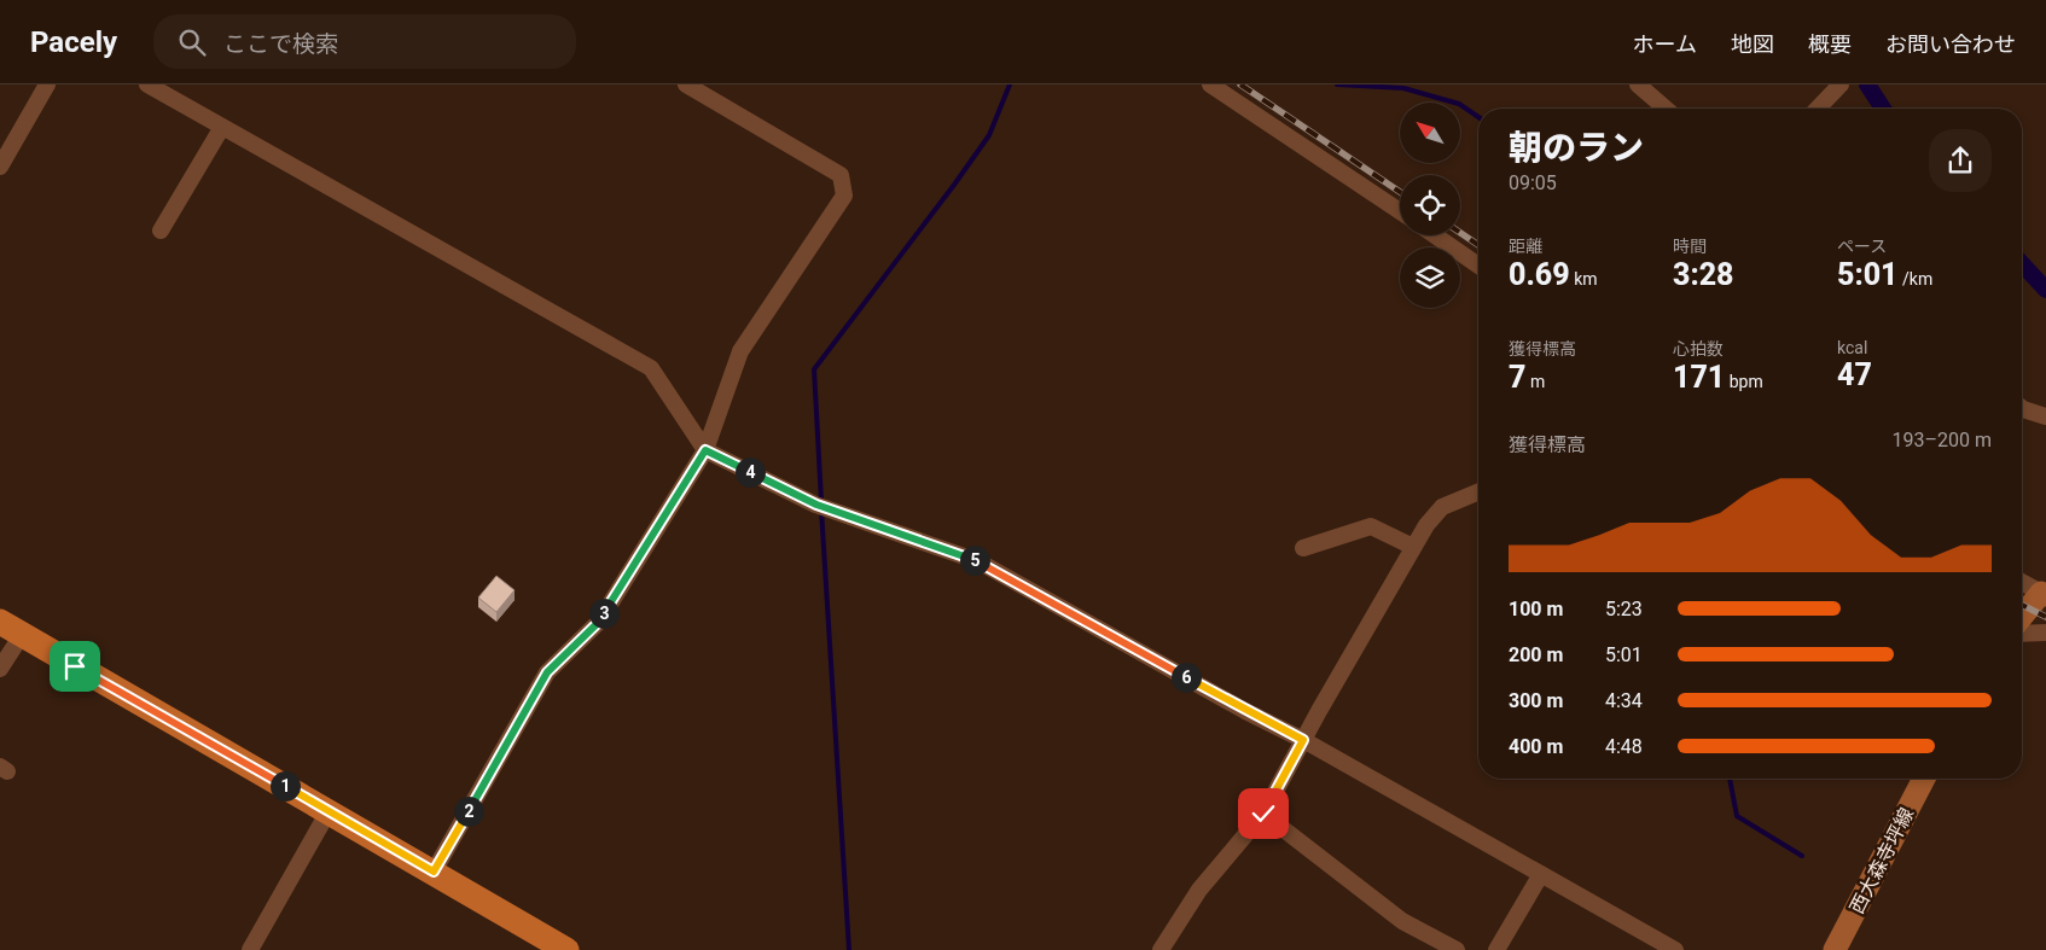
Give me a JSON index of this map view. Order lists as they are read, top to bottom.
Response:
{
  "streets": {
    "main road": ["西大森寺坪線"]
  },
  "north": "top left",
  "page": {
    "header": "Pacely",
    "search": "ここで検索",
    "nav": [
      "ホーム",
      "地図",
      "概要",
      "お問い合わせ"
    ],
    "heading": ["朝のラン", "09:05"],
    "stats": [
      ["距離", "0.69 km"],
      ["時間", "3:28"],
      ["ペース", "5:01 /km"],
      ["獲得標高", "7 m"],
      ["心拍数", "171 bpm"],
      ["kcal", "47"]
    ],
    "chart": ["獲得標高", "193–200 m"],
    "pins": [
      "4",
      "5",
      "3",
      "6",
      "1",
      "2"
    ],
    "list": [
      {
        "name": "100 m",
        "note": "5:23"
      },
      {
        "name": "200 m",
        "note": "5:01"
      },
      {
        "name": "300 m",
        "note": "4:34"
      },
      {
        "name": "400 m",
        "note": "4:48"
      }
    ]
  }
}
